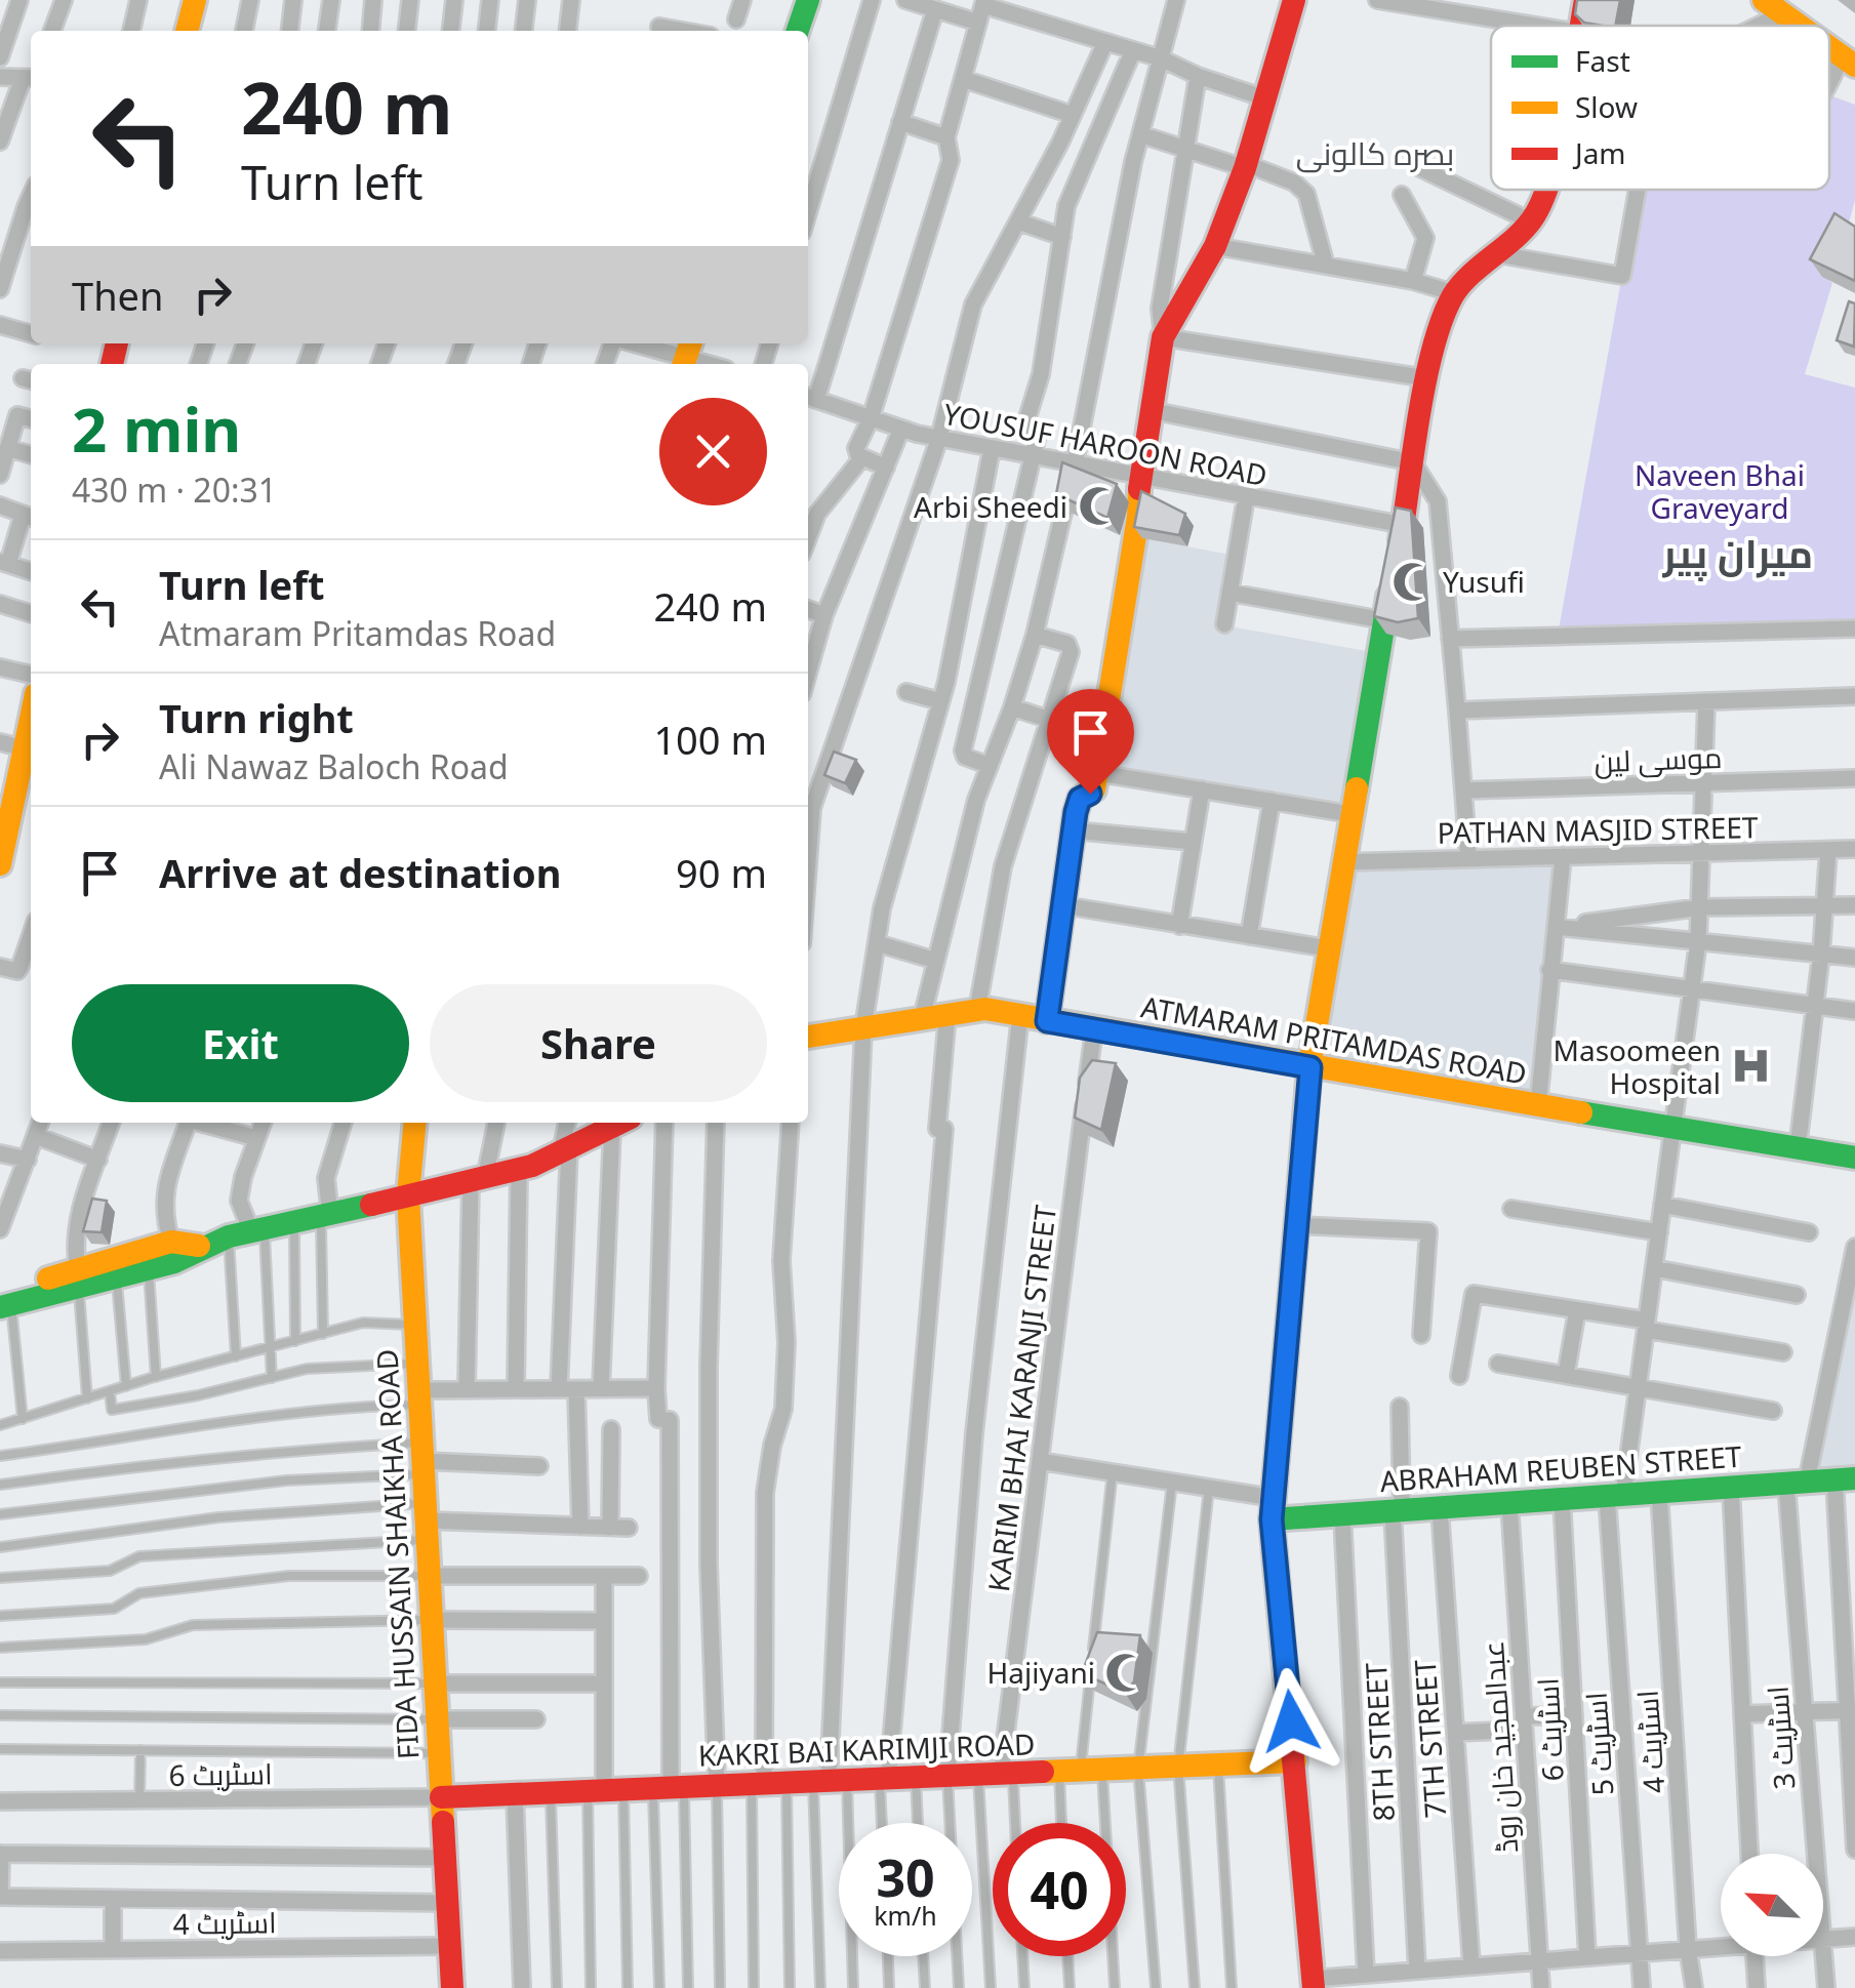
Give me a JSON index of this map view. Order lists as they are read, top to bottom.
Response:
{
  "streets": {
    "street": [
      "YOUSUF HAROON ROAD",
      "موسی لین",
      "PATHAN MASJID STREET",
      "ATMARAM PRITAMDAS ROAD",
      "KARIM BHAI KARANJI STREET",
      "ABRAHAM REUBEN STREET",
      "FIDA HUSSAIN SHAIKHA ROAD",
      "اسٹریٹ 6",
      "اسٹریٹ 3",
      "7TH STREET",
      "8TH STREET",
      "اسٹریٹ 4",
      "اسٹریٹ 5",
      "عبدالمجید خان روڈ",
      "KAKRI BAI KARIMJI ROAD"
    ]
  },
  "crossings": [
    ["موسی لین", "اسٹریٹ 5"],
    ["PATHAN MASJID STREET", "اسٹریٹ 5"],
    ["ATMARAM PRITAMDAS ROAD", "KARIM BHAI KARANJI STREET"],
    ["ATMARAM PRITAMDAS ROAD", "اسٹریٹ 5"],
    ["KARIM BHAI KARANJI STREET", "KAKRI BAI KARIMJI ROAD"],
    ["ABRAHAM REUBEN STREET", "اسٹریٹ 6"],
    ["ABRAHAM REUBEN STREET", "اسٹریٹ 3"],
    ["ABRAHAM REUBEN STREET", "7TH STREET"],
    ["ABRAHAM REUBEN STREET", "8TH STREET"],
    ["ABRAHAM REUBEN STREET", "اسٹریٹ 4"],
    ["ABRAHAM REUBEN STREET", "اسٹریٹ 5"],
    ["ABRAHAM REUBEN STREET", "عبدالمجید خان روڈ"],
    ["FIDA HUSSAIN SHAIKHA ROAD", "اسٹریٹ 6"],
    ["FIDA HUSSAIN SHAIKHA ROAD", "اسٹریٹ 4"],
    ["FIDA HUSSAIN SHAIKHA ROAD", "KAKRI BAI KARIMJI ROAD"],
    ["اسٹریٹ 6", "KAKRI BAI KARIMJI ROAD"]
  ],
  "districts": ["بصرہ کالونی", "میران پیر"],
  "parks": ["Naveen Bhai Graveyard"],
  "places": {
    "mosque": ["Arbi Sheedi", "Yusufi", "Hajiyani"],
    "hospital": ["Masoomeen Hospital"]
  },
  "legend": ["Fast", "Slow", "Jam"],
  "north": "top left",
  "page": {
    "turn": ["240 m", "Turn left"],
    "then": "Then",
    "heading": ["2 min", "430 m · 20:31"],
    "list": [
      {
        "name": "Turn left",
        "note": "Atmaram Pritamdas Road",
        "value": "240 m"
      },
      {
        "name": "Turn right",
        "note": "Ali Nawaz Baloch Road",
        "value": "100 m"
      },
      {
        "name": "Arrive at destination",
        "value": "90 m"
      }
    ],
    "buttons": ["Exit", "Share"],
    "speed": "30 km/h",
    "limit": "40"
  }
}
